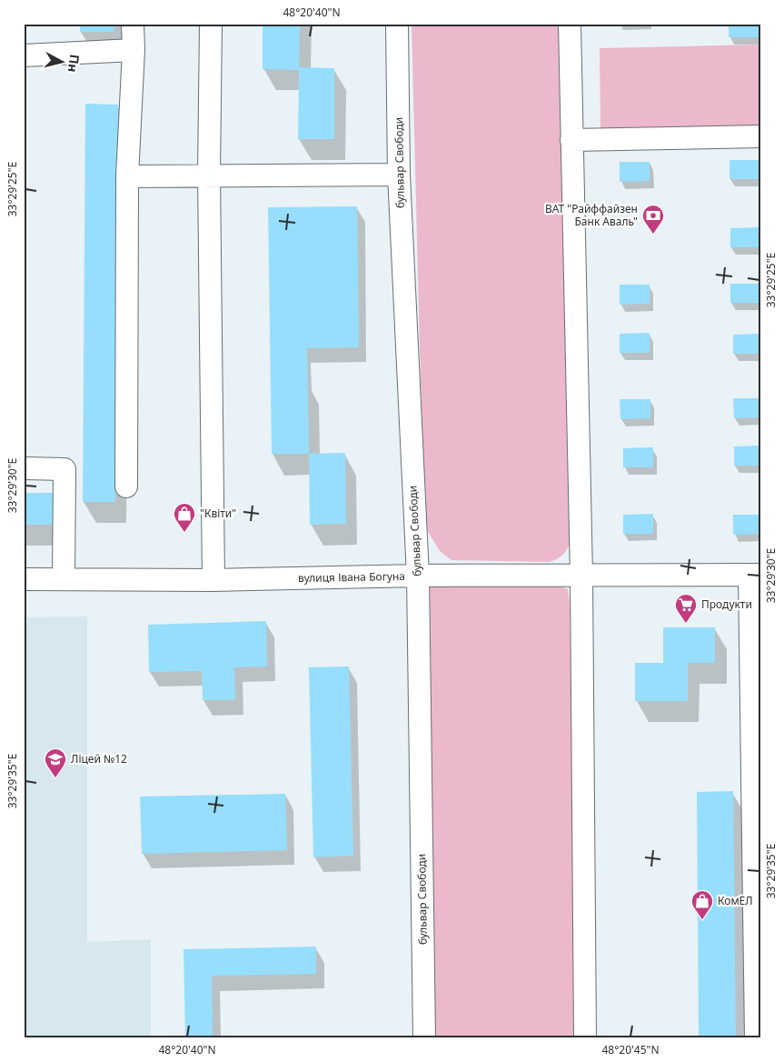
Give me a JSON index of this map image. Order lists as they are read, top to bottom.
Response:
{
  "streets": {
    "street": ["бульвар Свободи", "вулиця Івана Богуна"]
  },
  "crossings": [
    ["бульвар Свободи", "вулиця Івана Богуна"]
  ],
  "places": {
    "bank": ["ВАТ \"Райффайзен Банк Аваль\""],
    "shop": ["\"Квіти\"", "КомЕЛ"],
    "supermarket": ["Продукти"],
    "school or university": ["Ліцей №12"]
  },
  "north": "right",
  "coordinates": [
    "48°20'40\"N",
    "33°29'25\"E",
    "33°29'30\"E",
    "33°29'35\"E",
    "48°20'45\"N"
  ]
}
